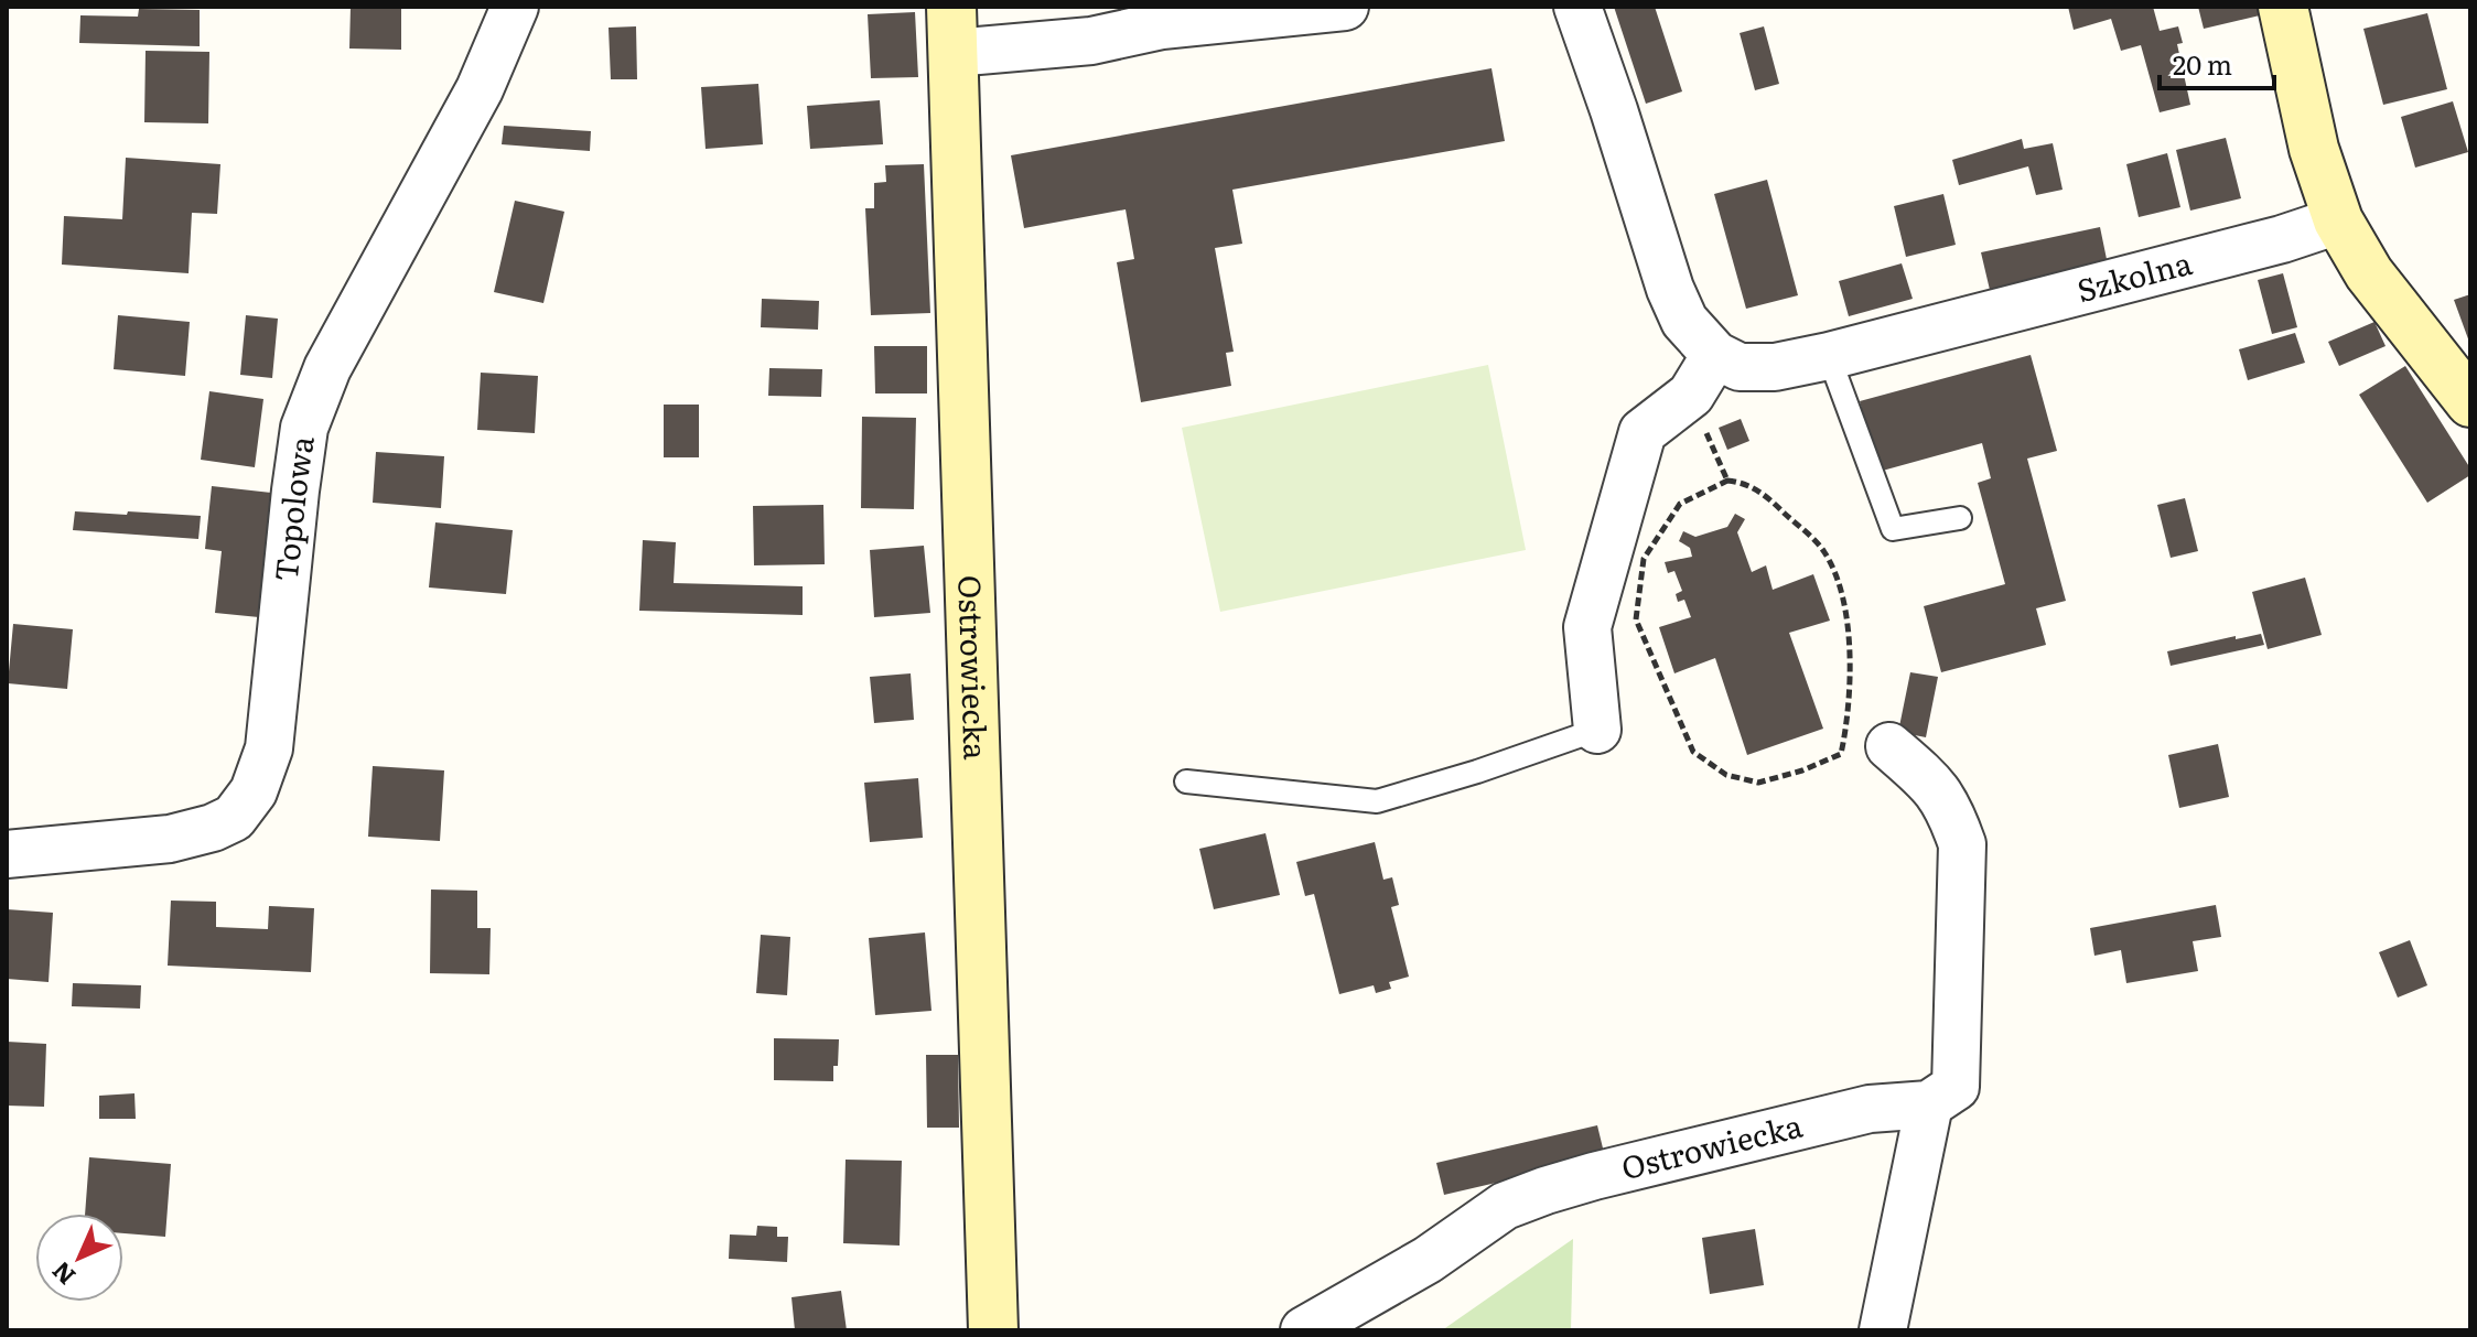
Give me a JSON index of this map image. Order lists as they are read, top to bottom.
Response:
{
  "streets": {
    "street": ["Szkolna", "Topolowa", "Ostrowiecka"]
  },
  "scale_bar": "20 m",
  "north": "bottom left"
}
